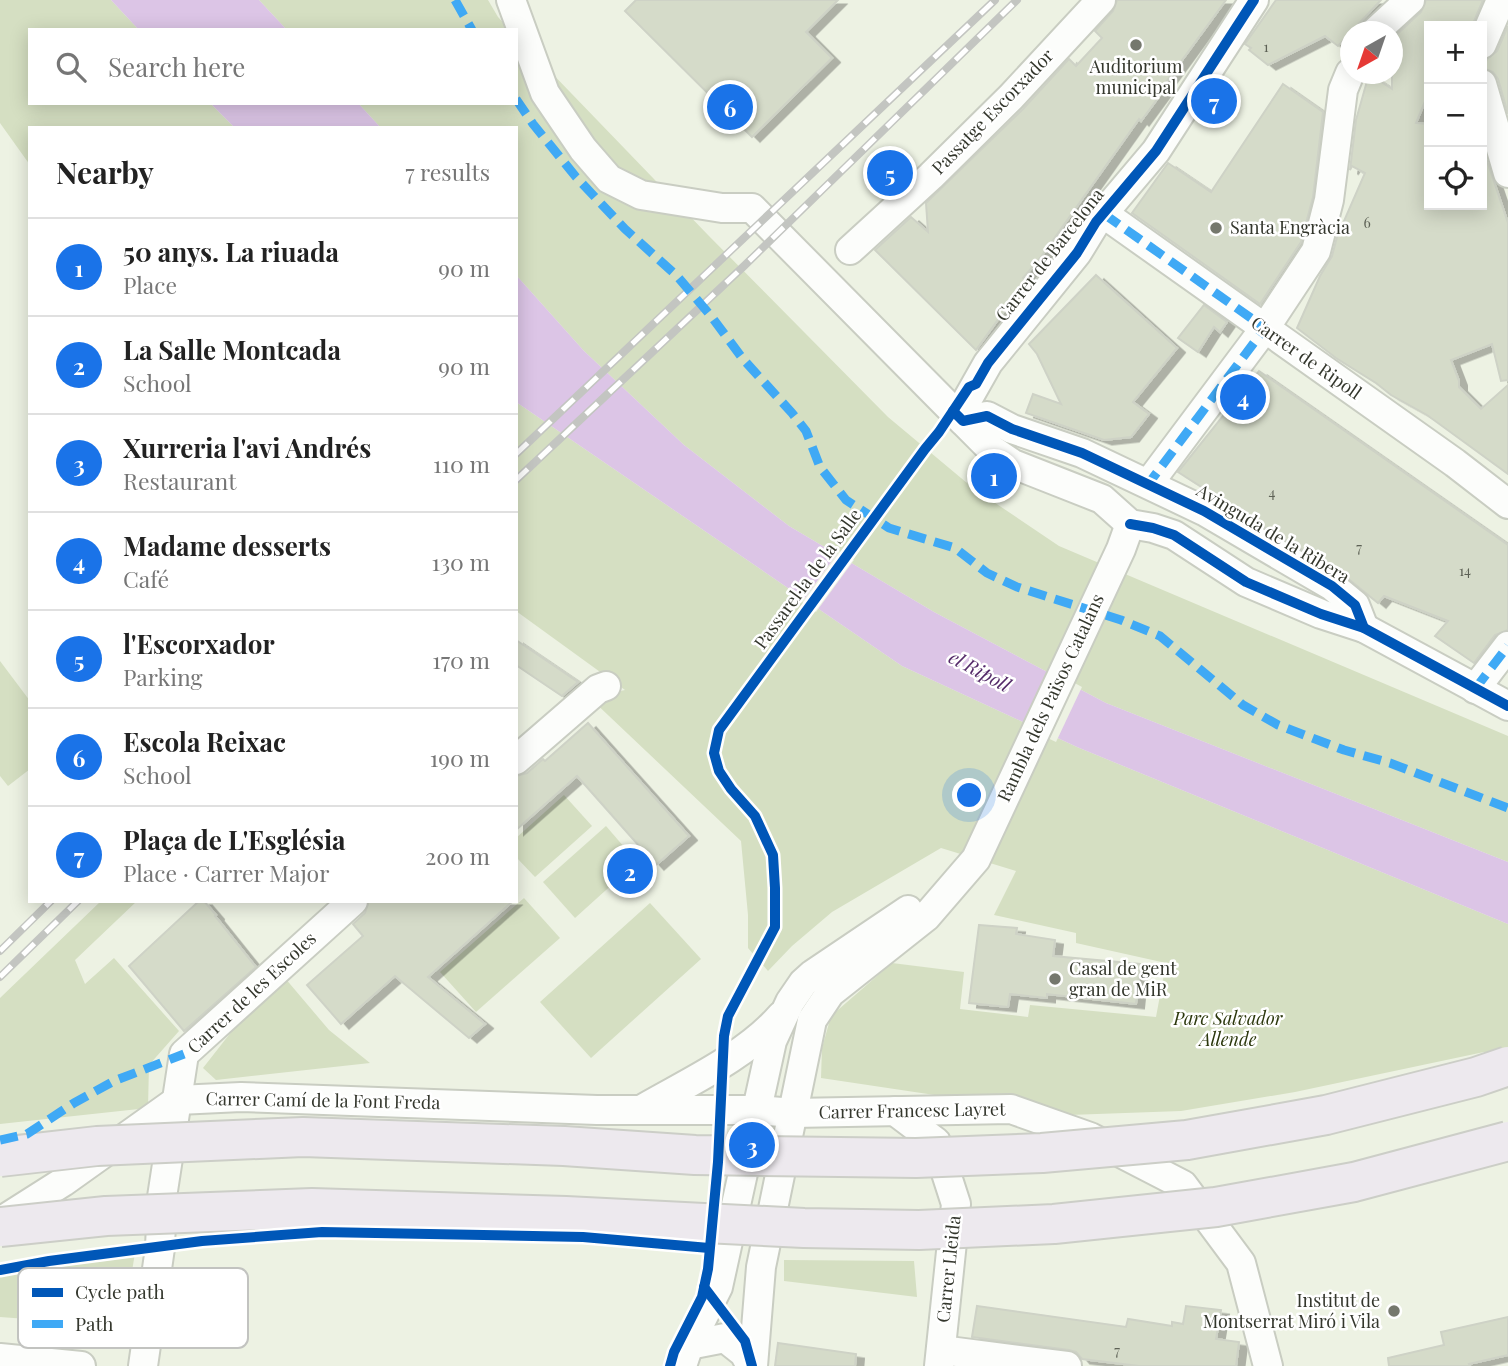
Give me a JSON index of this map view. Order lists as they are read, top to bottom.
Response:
{
  "streets": {
    "street": [
      "Passatge Escorxador",
      "Carrer de Barcelona",
      "Carrer de Ripoll",
      "Avinguda de la Ribera",
      "Rambla dels Països Catalans",
      "Carrer de les Escoles",
      "Carrer Camí de la Font Freda",
      "Carrer Francesc Layret",
      "Carrer Lleida"
    ],
    "cycle path": ["Passarel·la de la Salle"]
  },
  "crossings": [
    ["Carrer de Barcelona", "Carrer de Ripoll"],
    ["Carrer de Barcelona", "Avinguda de la Ribera"],
    ["Rambla dels Països Catalans", "Carrer Camí de la Font Freda"],
    ["Rambla dels Països Catalans", "Carrer Francesc Layret"],
    ["Carrer de les Escoles", "Carrer Camí de la Font Freda"],
    ["Carrer Camí de la Font Freda", "Carrer Francesc Layret"],
    ["Carrer Francesc Layret", "Carrer Lleida"]
  ],
  "water": ["el Ripoll"],
  "parks": ["Parc Salvador Allende"],
  "places": [
    "Auditorium municipal",
    "Santa Engràcia",
    "Casal de gent gran de MiR",
    "Institut de Montserrat Miró i Vila"
  ],
  "house_numbers": [
    "1",
    "6",
    "4",
    "7",
    "14",
    "7"
  ],
  "legend": ["Cycle path", "Path"],
  "north": "bottom left",
  "page": {
    "map_buttons": ["+", "−"],
    "search": "Search here",
    "pins": [
      "7",
      "6",
      "5",
      "4",
      "1",
      "2",
      "3"
    ],
    "heading": ["Nearby", "7 results"],
    "list": [
      {
        "mark": "1",
        "name": "50 anys. La riuada",
        "note": "Place",
        "value": "90 m"
      },
      {
        "mark": "2",
        "name": "La Salle Montcada",
        "note": "School",
        "value": "90 m"
      },
      {
        "mark": "3",
        "name": "Xurreria l'avi Andrés",
        "note": "Restaurant",
        "value": "110 m"
      },
      {
        "mark": "4",
        "name": "Madame desserts",
        "note": "Café",
        "value": "130 m"
      },
      {
        "mark": "5",
        "name": "l'Escorxador",
        "note": "Parking",
        "value": "170 m"
      },
      {
        "mark": "6",
        "name": "Escola Reixac",
        "note": "School",
        "value": "190 m"
      },
      {
        "mark": "7",
        "name": "Plaça de L'Església",
        "note": "Place · Carrer Major",
        "value": "200 m"
      }
    ]
  }
}
